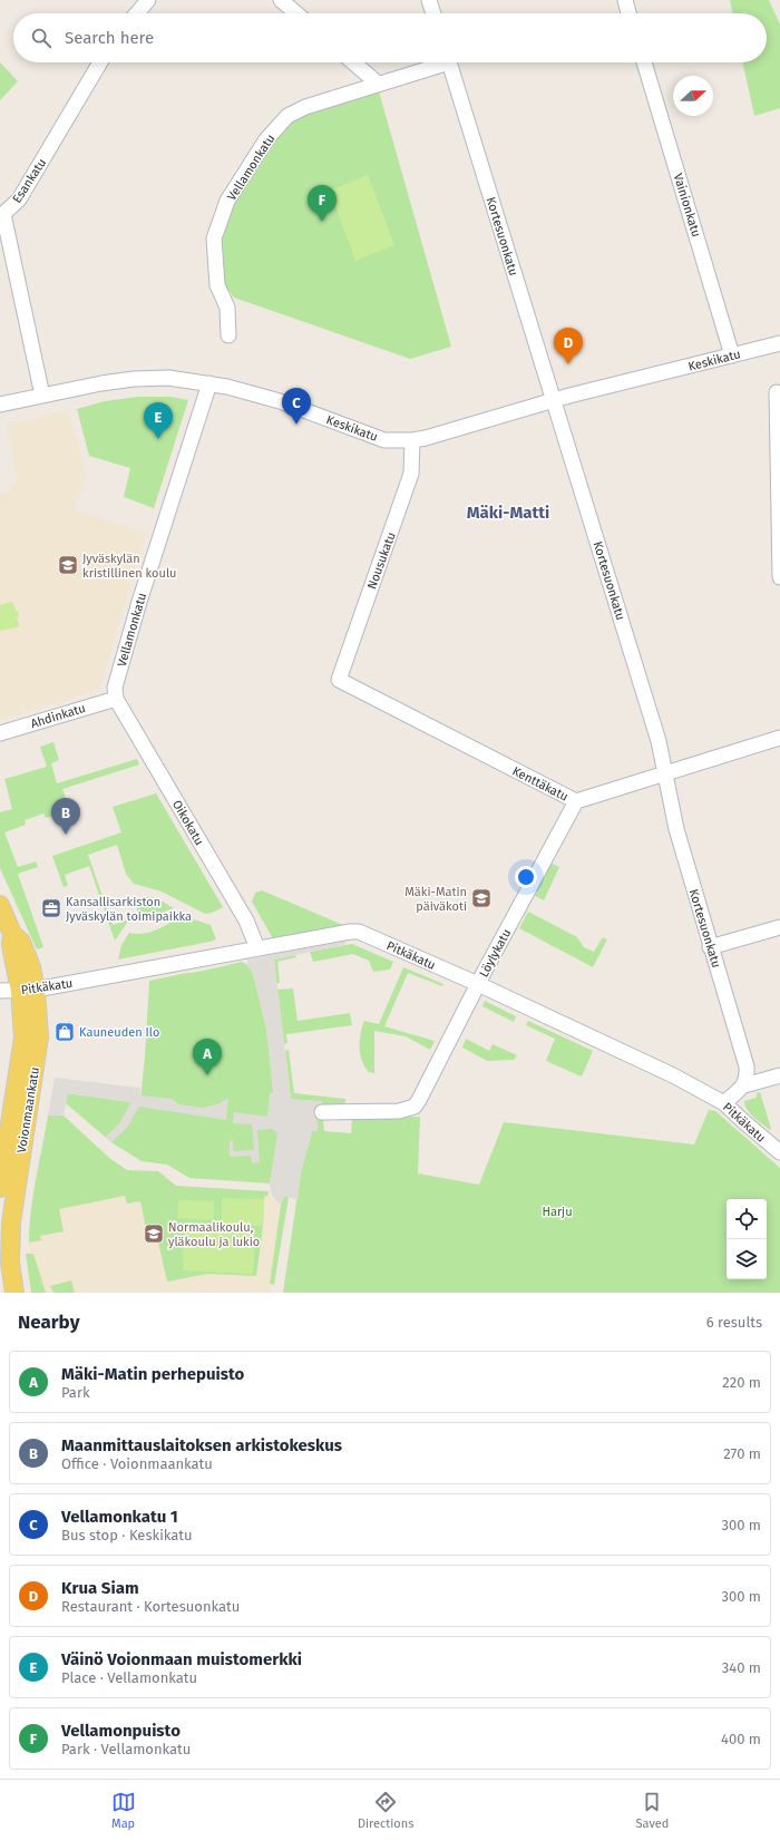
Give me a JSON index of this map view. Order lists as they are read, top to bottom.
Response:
{
  "streets": {
    "main road": ["Voionmaankatu"],
    "street": [
      "Vellamonkatu",
      "Esankatu",
      "Vainionkatu",
      "Kortesuonkatu",
      "Keskikatu",
      "Nousukatu",
      "Ahdinkatu",
      "Kenttäkatu",
      "Oikokatu",
      "Löylykatu",
      "Pitkäkatu"
    ]
  },
  "crossings": [
    ["Vellamonkatu", "Keskikatu"],
    ["Vellamonkatu", "Ahdinkatu"],
    ["Vellamonkatu", "Oikokatu"],
    ["Esankatu", "Keskikatu"],
    ["Vainionkatu", "Keskikatu"],
    ["Kortesuonkatu", "Keskikatu"],
    ["Kortesuonkatu", "Kenttäkatu"],
    ["Keskikatu", "Nousukatu"],
    ["Nousukatu", "Kenttäkatu"],
    ["Ahdinkatu", "Oikokatu"],
    ["Kenttäkatu", "Löylykatu"],
    ["Oikokatu", "Pitkäkatu"],
    ["Löylykatu", "Pitkäkatu"],
    ["Pitkäkatu", "Voionmaankatu"]
  ],
  "districts": ["Mäki-Matti"],
  "parks": ["Harju"],
  "places": {
    "school or university": ["Jyväskylän kristillinen koulu", "Mäki-Matin päiväkoti", "Normaalikoulu, yläkoulu ja lukio"],
    "office": ["Kansallisarkiston Jyväskylän toimipaikka"],
    "shop": ["Kauneuden Ilo"]
  },
  "north": "right",
  "page": {
    "search": "Search here",
    "pins": [
      "F",
      "D",
      "C",
      "E",
      "B",
      "A"
    ],
    "heading": ["Nearby", "6 results"],
    "list": [
      {
        "mark": "A",
        "name": "Mäki-Matin perhepuisto",
        "note": "Park",
        "value": "220 m"
      },
      {
        "mark": "B",
        "name": "Maanmittauslaitoksen arkistokeskus",
        "note": "Office · Voionmaankatu",
        "value": "270 m"
      },
      {
        "mark": "C",
        "name": "Vellamonkatu 1",
        "note": "Bus stop · Keskikatu",
        "value": "300 m"
      },
      {
        "mark": "D",
        "name": "Krua Siam",
        "note": "Restaurant · Kortesuonkatu",
        "value": "300 m"
      },
      {
        "mark": "E",
        "name": "Väinö Voionmaan muistomerkki",
        "note": "Place · Vellamonkatu",
        "value": "340 m"
      },
      {
        "mark": "F",
        "name": "Vellamonpuisto",
        "note": "Park · Vellamonkatu",
        "value": "400 m"
      }
    ],
    "nav": ["Map", "Directions", "Saved"]
  }
}
